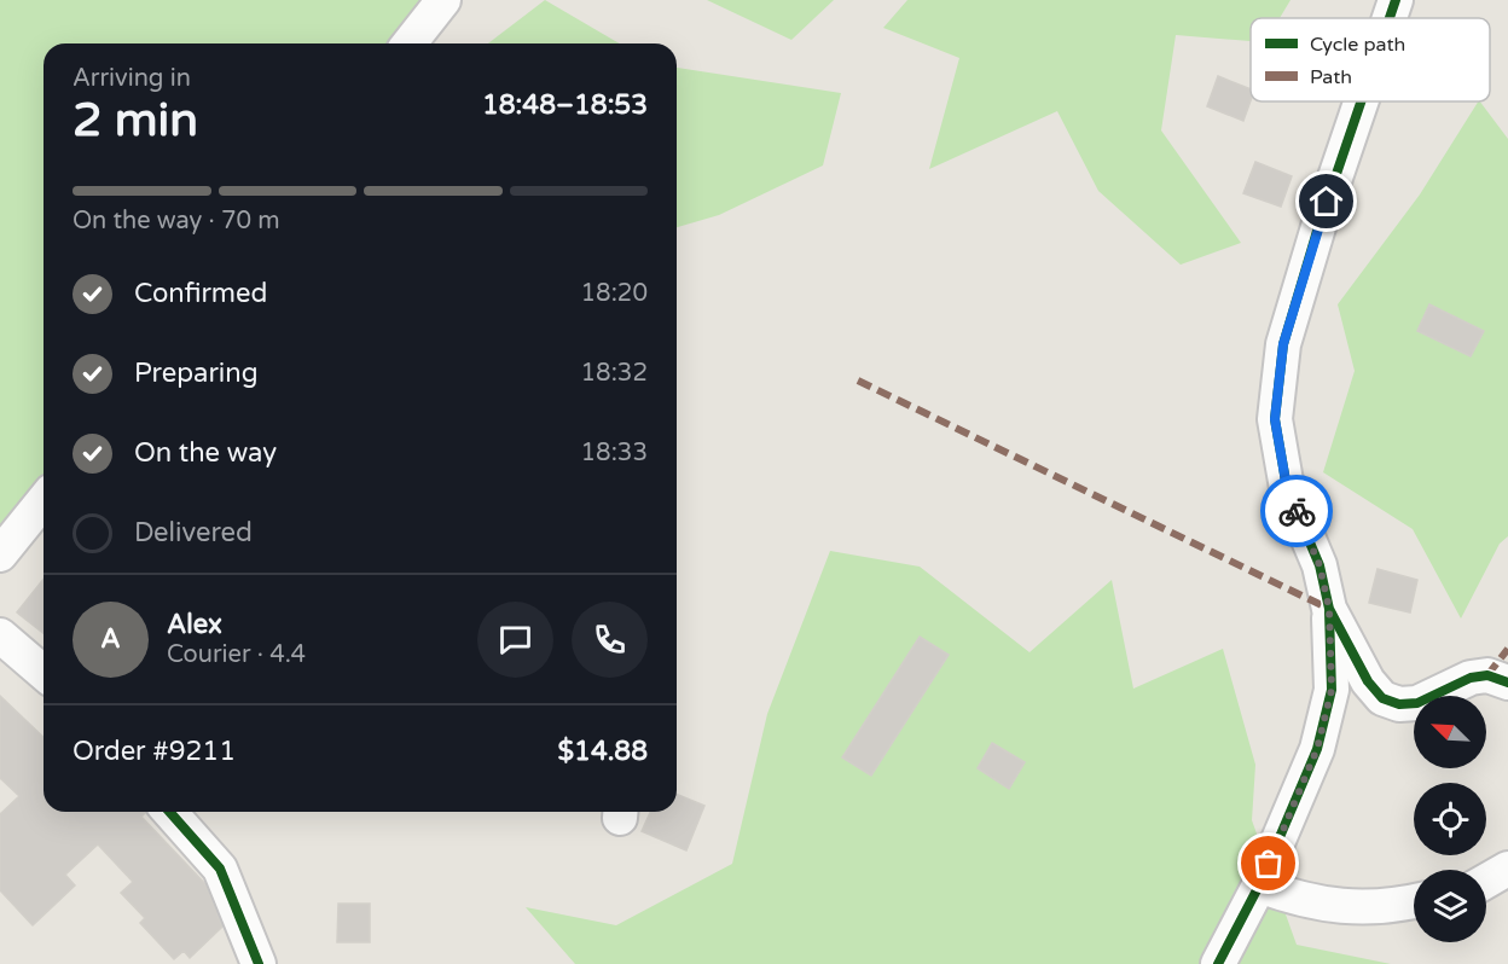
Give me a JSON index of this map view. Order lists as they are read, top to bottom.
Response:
{
  "legend": ["Cycle path", "Path"],
  "north": "top left",
  "page": {
    "heading": ["2 min", "Arriving in", "18:48–18:53"],
    "panel": [
      "Alex",
      "Courier · 4.4",
      "Order #9211",
      "$14.88"
    ],
    "bar": "On the way · 70 m",
    "list": [
      ["Confirmed", "18:20"],
      ["Preparing", "18:32"],
      ["On the way", "18:33"],
      "Delivered"
    ],
    "round": "A"
  }
}
